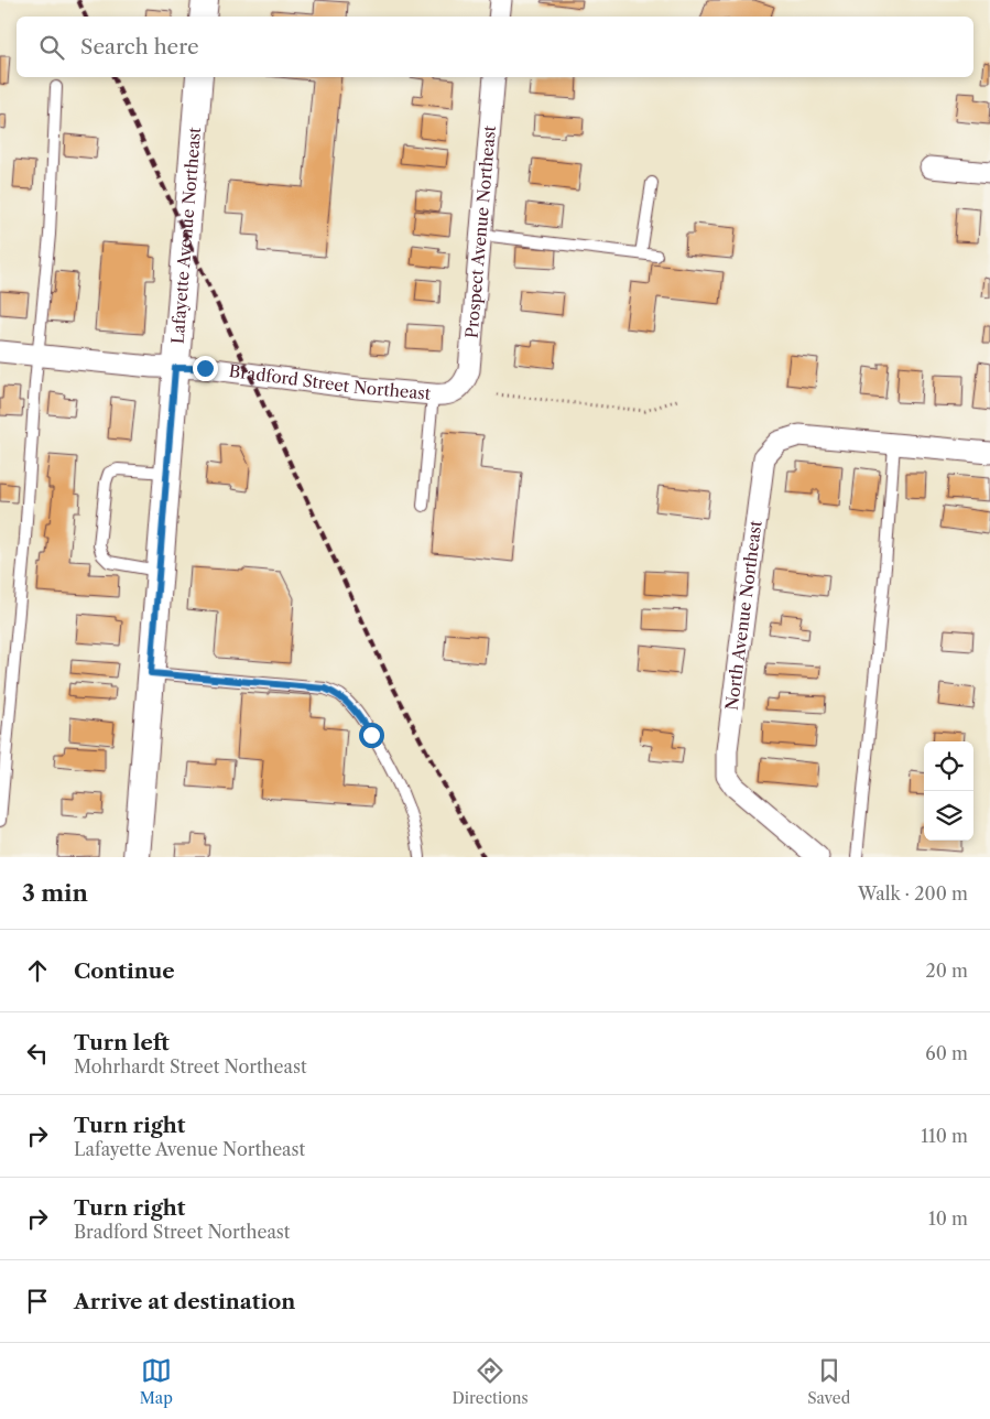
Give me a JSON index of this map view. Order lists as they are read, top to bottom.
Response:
{
  "streets": {
    "street": [
      "Prospect Avenue Northeast",
      "Lafayette Avenue Northeast",
      "Bradford Street Northeast",
      "North Avenue Northeast"
    ]
  },
  "crossings": [
    ["Prospect Avenue Northeast", "Bradford Street Northeast"],
    ["Lafayette Avenue Northeast", "Bradford Street Northeast"]
  ],
  "page": {
    "search": "Search here",
    "heading": ["3 min", "Walk · 200 m"],
    "list": [
      ["Continue", "20 m"],
      ["Turn left", "Mohrhardt Street Northeast", "60 m"],
      ["Turn right", "Lafayette Avenue Northeast", "110 m"],
      ["Turn right", "Bradford Street Northeast", "10 m"],
      "Arrive at destination"
    ],
    "nav": ["Map", "Directions", "Saved"]
  }
}
